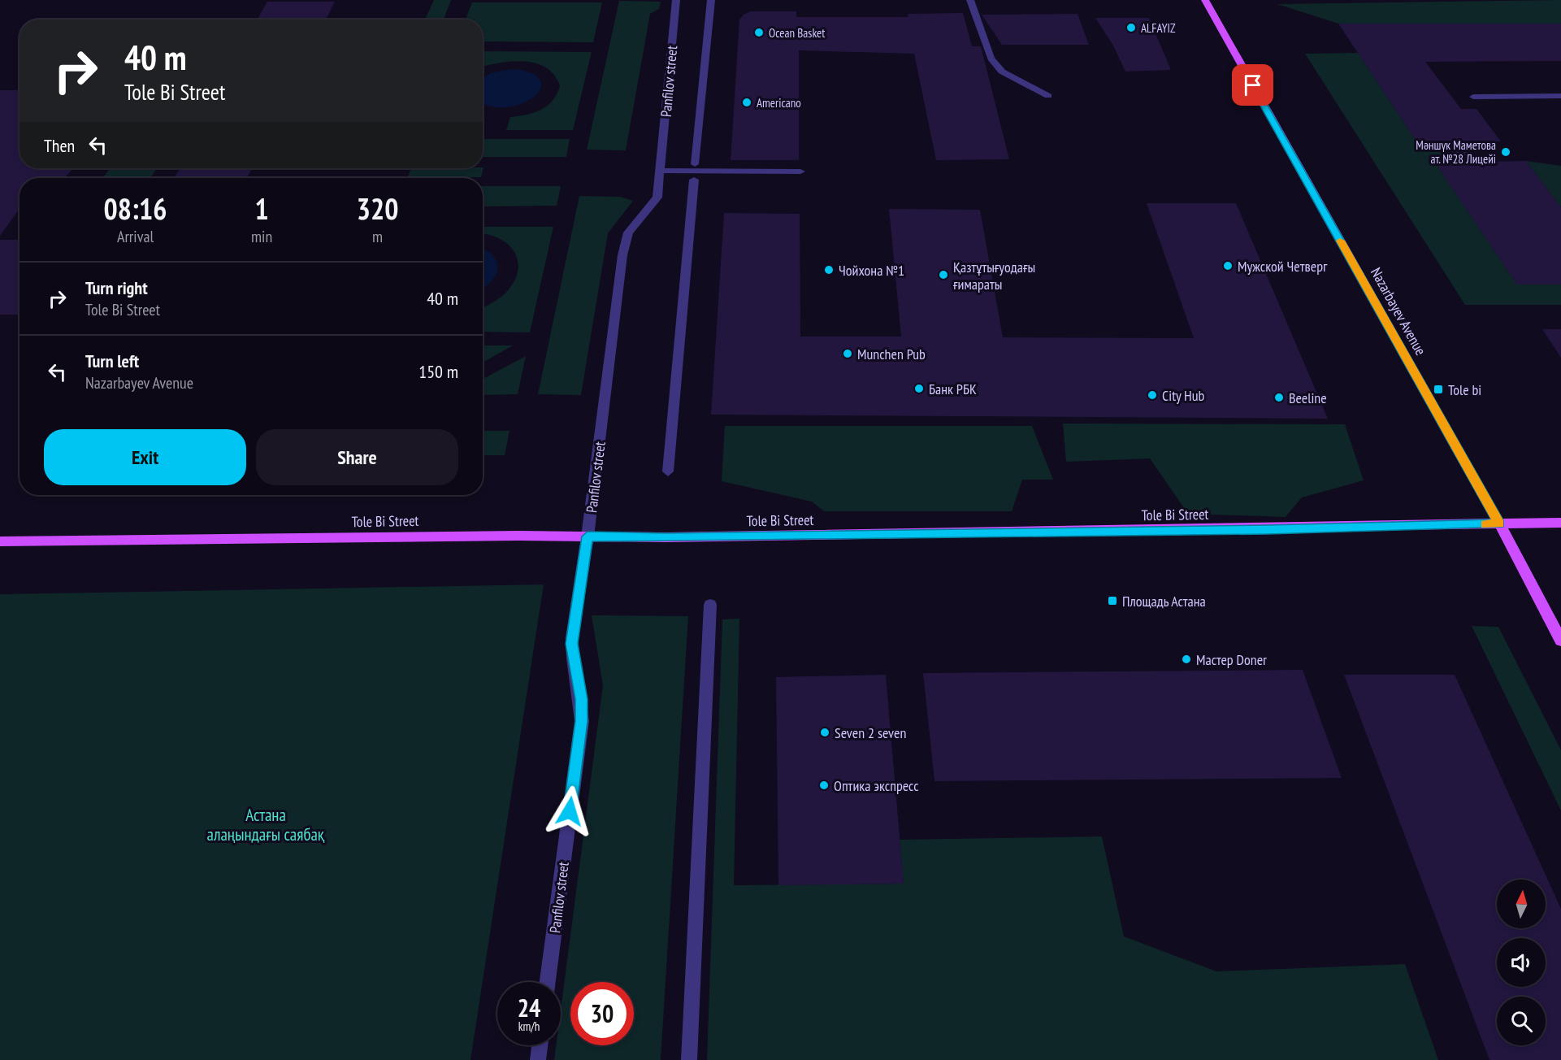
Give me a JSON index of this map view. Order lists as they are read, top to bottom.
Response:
{
  "streets": {
    "main road": ["Nazarbayev Avenue", "Tole Bi Street"],
    "street": ["Panfilov street"]
  },
  "crossings": [
    ["Panfilov street", "Tole Bi Street"],
    ["Nazarbayev Avenue", "Tole Bi Street"]
  ],
  "parks": ["Астана алаңындағы саябақ"],
  "places": {
    "other": [
      "ALFAYIZ",
      "Ocean Basket",
      "Americano",
      "Мәншүк Маметова ат. №28 Лицейі",
      "Мужской Четверг",
      "Чойхона №1",
      "Қазтұтығуодағы ғимараты",
      "Munchen Pub",
      "Банк РБК",
      "City Hub",
      "Beeline",
      "Мастер Doner",
      "Seven 2 seven",
      "Оптика экспресс"
    ],
    "transit": ["Tole bi", "Площадь Астана"]
  },
  "north": "top",
  "page": {
    "turn": ["40 m", "Tole Bi Street"],
    "then": "Then",
    "eta": [
      "08:16",
      "Arrival",
      "1",
      "min",
      "320",
      "m"
    ],
    "list": [
      {
        "name": "Turn right",
        "note": "Tole Bi Street",
        "value": "40 m"
      },
      {
        "name": "Turn left",
        "note": "Nazarbayev Avenue",
        "value": "150 m"
      }
    ],
    "buttons": ["Exit", "Share"],
    "speed": "24 km/h",
    "limit": "30"
  }
}
